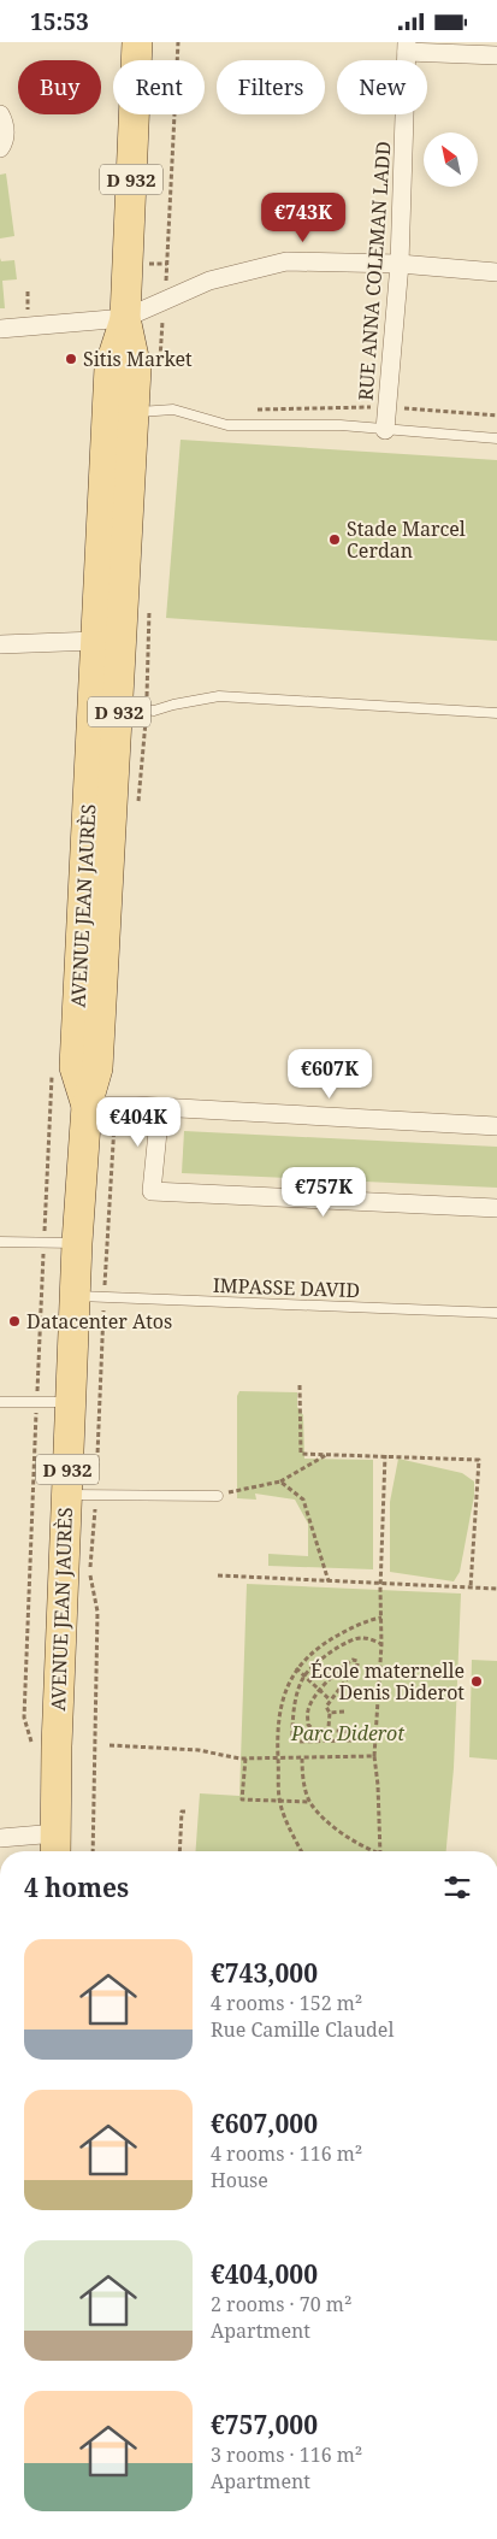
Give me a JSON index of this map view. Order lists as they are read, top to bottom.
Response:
{
  "streets": {
    "main road": ["D 932", "AVENUE JEAN JAURÈS"],
    "street": ["RUE ANNA COLEMAN LADD"],
    "lane": ["IMPASSE DAVID"]
  },
  "crossings": [
    ["AVENUE JEAN JAURÈS", "IMPASSE DAVID"]
  ],
  "parks": ["Parc Diderot"],
  "places": [
    "Sitis Market",
    "Stade Marcel Cerdan",
    "Datacenter Atos",
    "École maternelle Denis Diderot"
  ],
  "north": "top left",
  "page": {
    "status": "15:53",
    "chip": [
      "Buy",
      "Rent",
      "Filters",
      "New"
    ],
    "price": [
      "€743K",
      "€607K",
      "€404K",
      "€757K"
    ],
    "heading": "4 homes",
    "list": [
      {
        "name": "€743,000",
        "note": "4 rooms · 152 m² · Rue Camille Claudel"
      },
      {
        "name": "€607,000",
        "note": "4 rooms · 116 m² · House"
      },
      {
        "name": "€404,000",
        "note": "2 rooms · 70 m² · Apartment"
      },
      {
        "name": "€757,000",
        "note": "3 rooms · 116 m² · Apartment"
      }
    ]
  }
}
